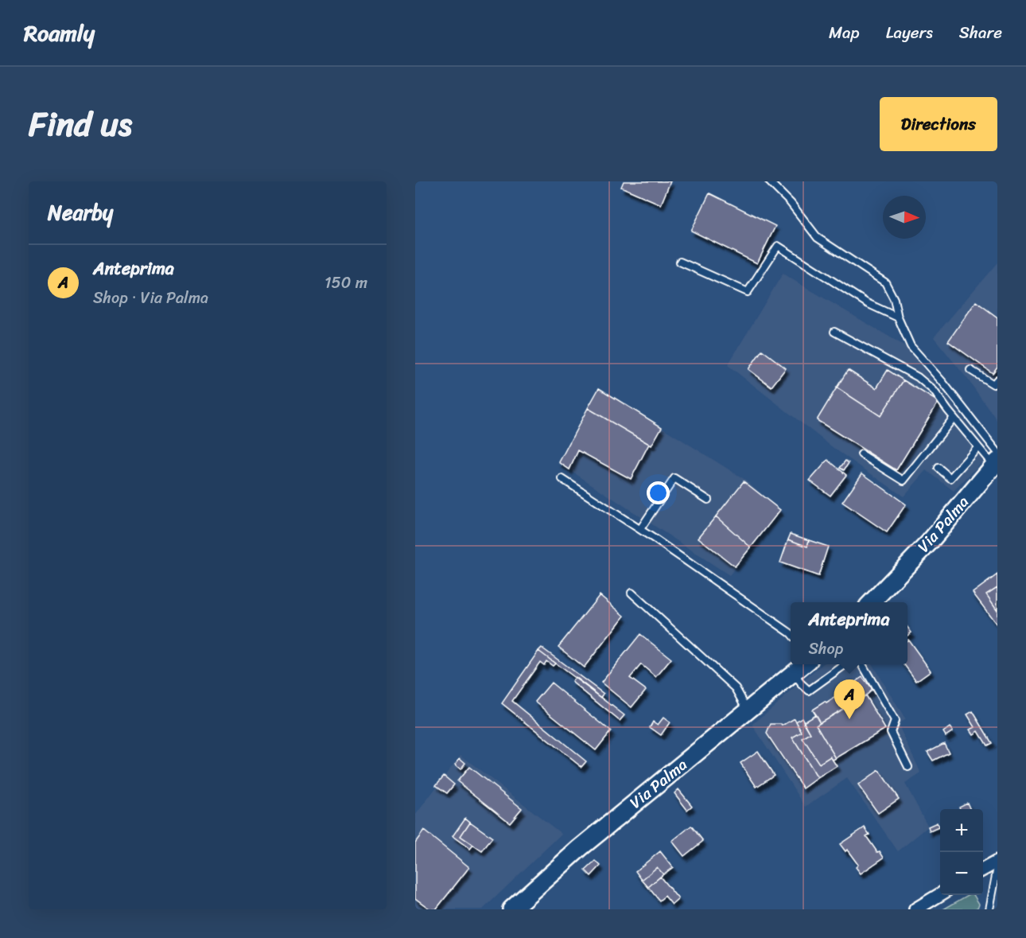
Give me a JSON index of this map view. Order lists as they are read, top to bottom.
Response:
{
  "streets": {
    "main road": ["Via Palma"]
  },
  "north": "right",
  "page": {
    "header": "Roamly",
    "nav": ["Map", "Layers", "Share"],
    "title": "Find us",
    "buttons": "Directions",
    "heading": "Nearby",
    "list": [
      {
        "mark": "A",
        "name": "Anteprima",
        "note": "Shop · Via Palma",
        "value": "150 m"
      }
    ],
    "popup": ["Anteprima", "Shop"],
    "pins": "A",
    "map_buttons": ["+", "−"]
  }
}
